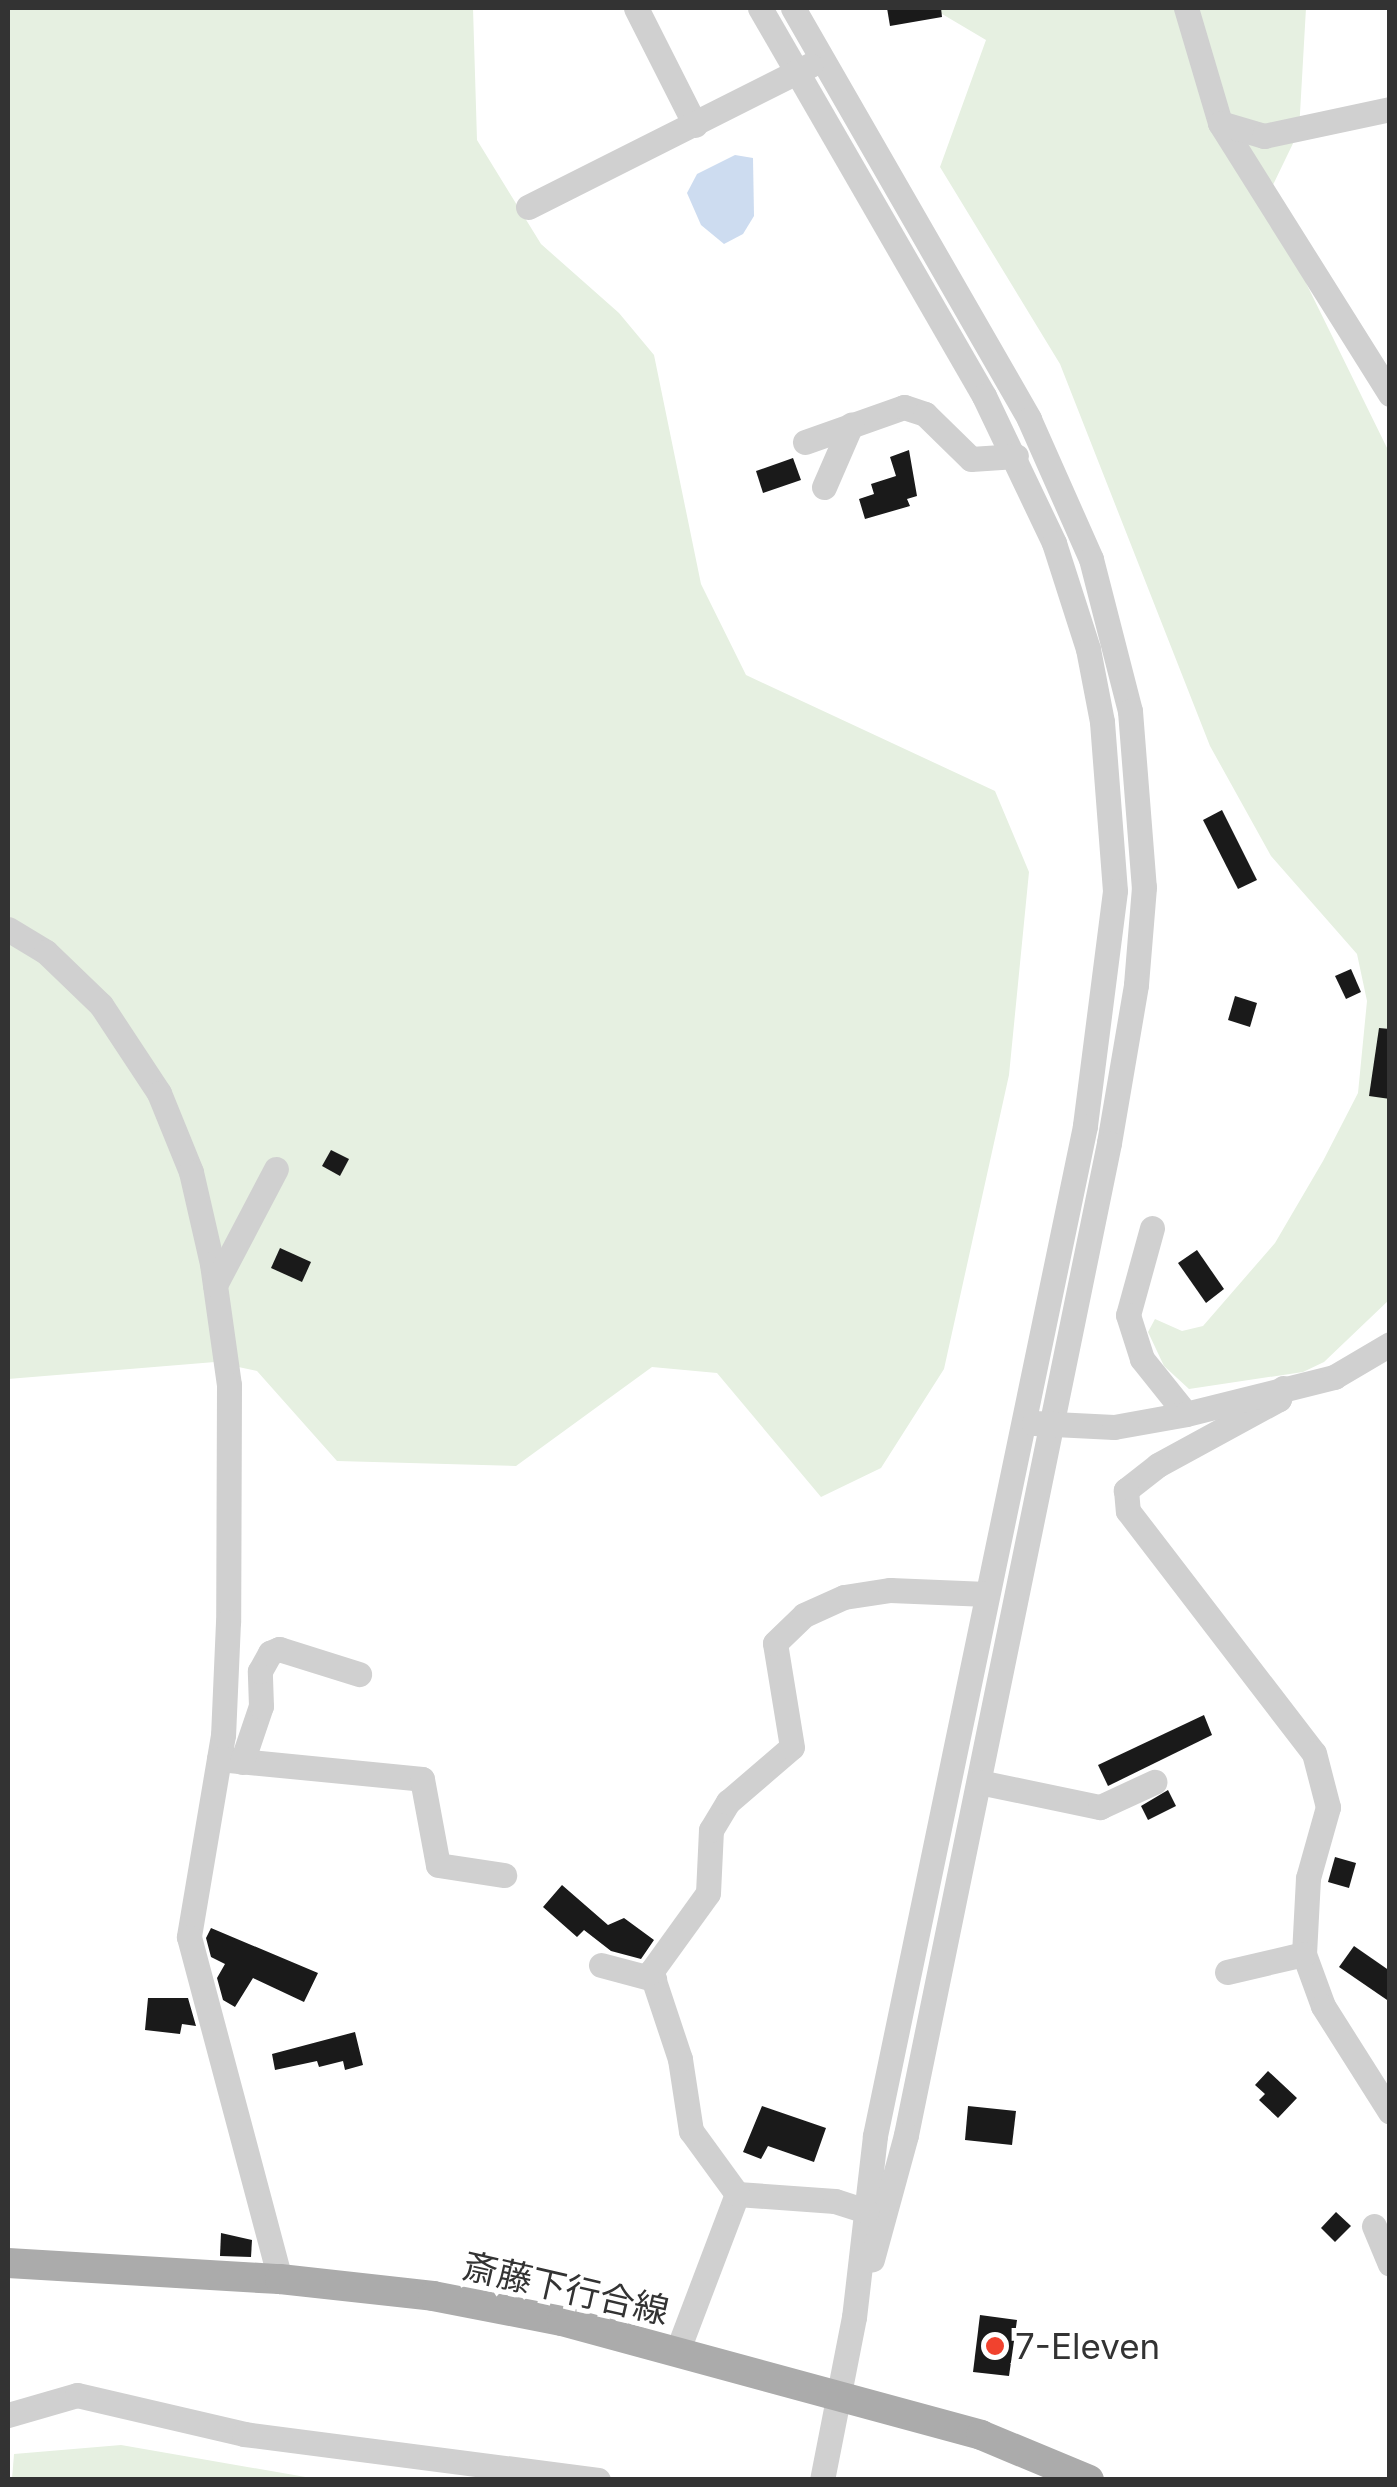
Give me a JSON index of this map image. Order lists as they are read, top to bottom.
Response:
{
  "streets": {
    "main road": ["斎藤下行合線"]
  },
  "places": ["7-Eleven"]
}
